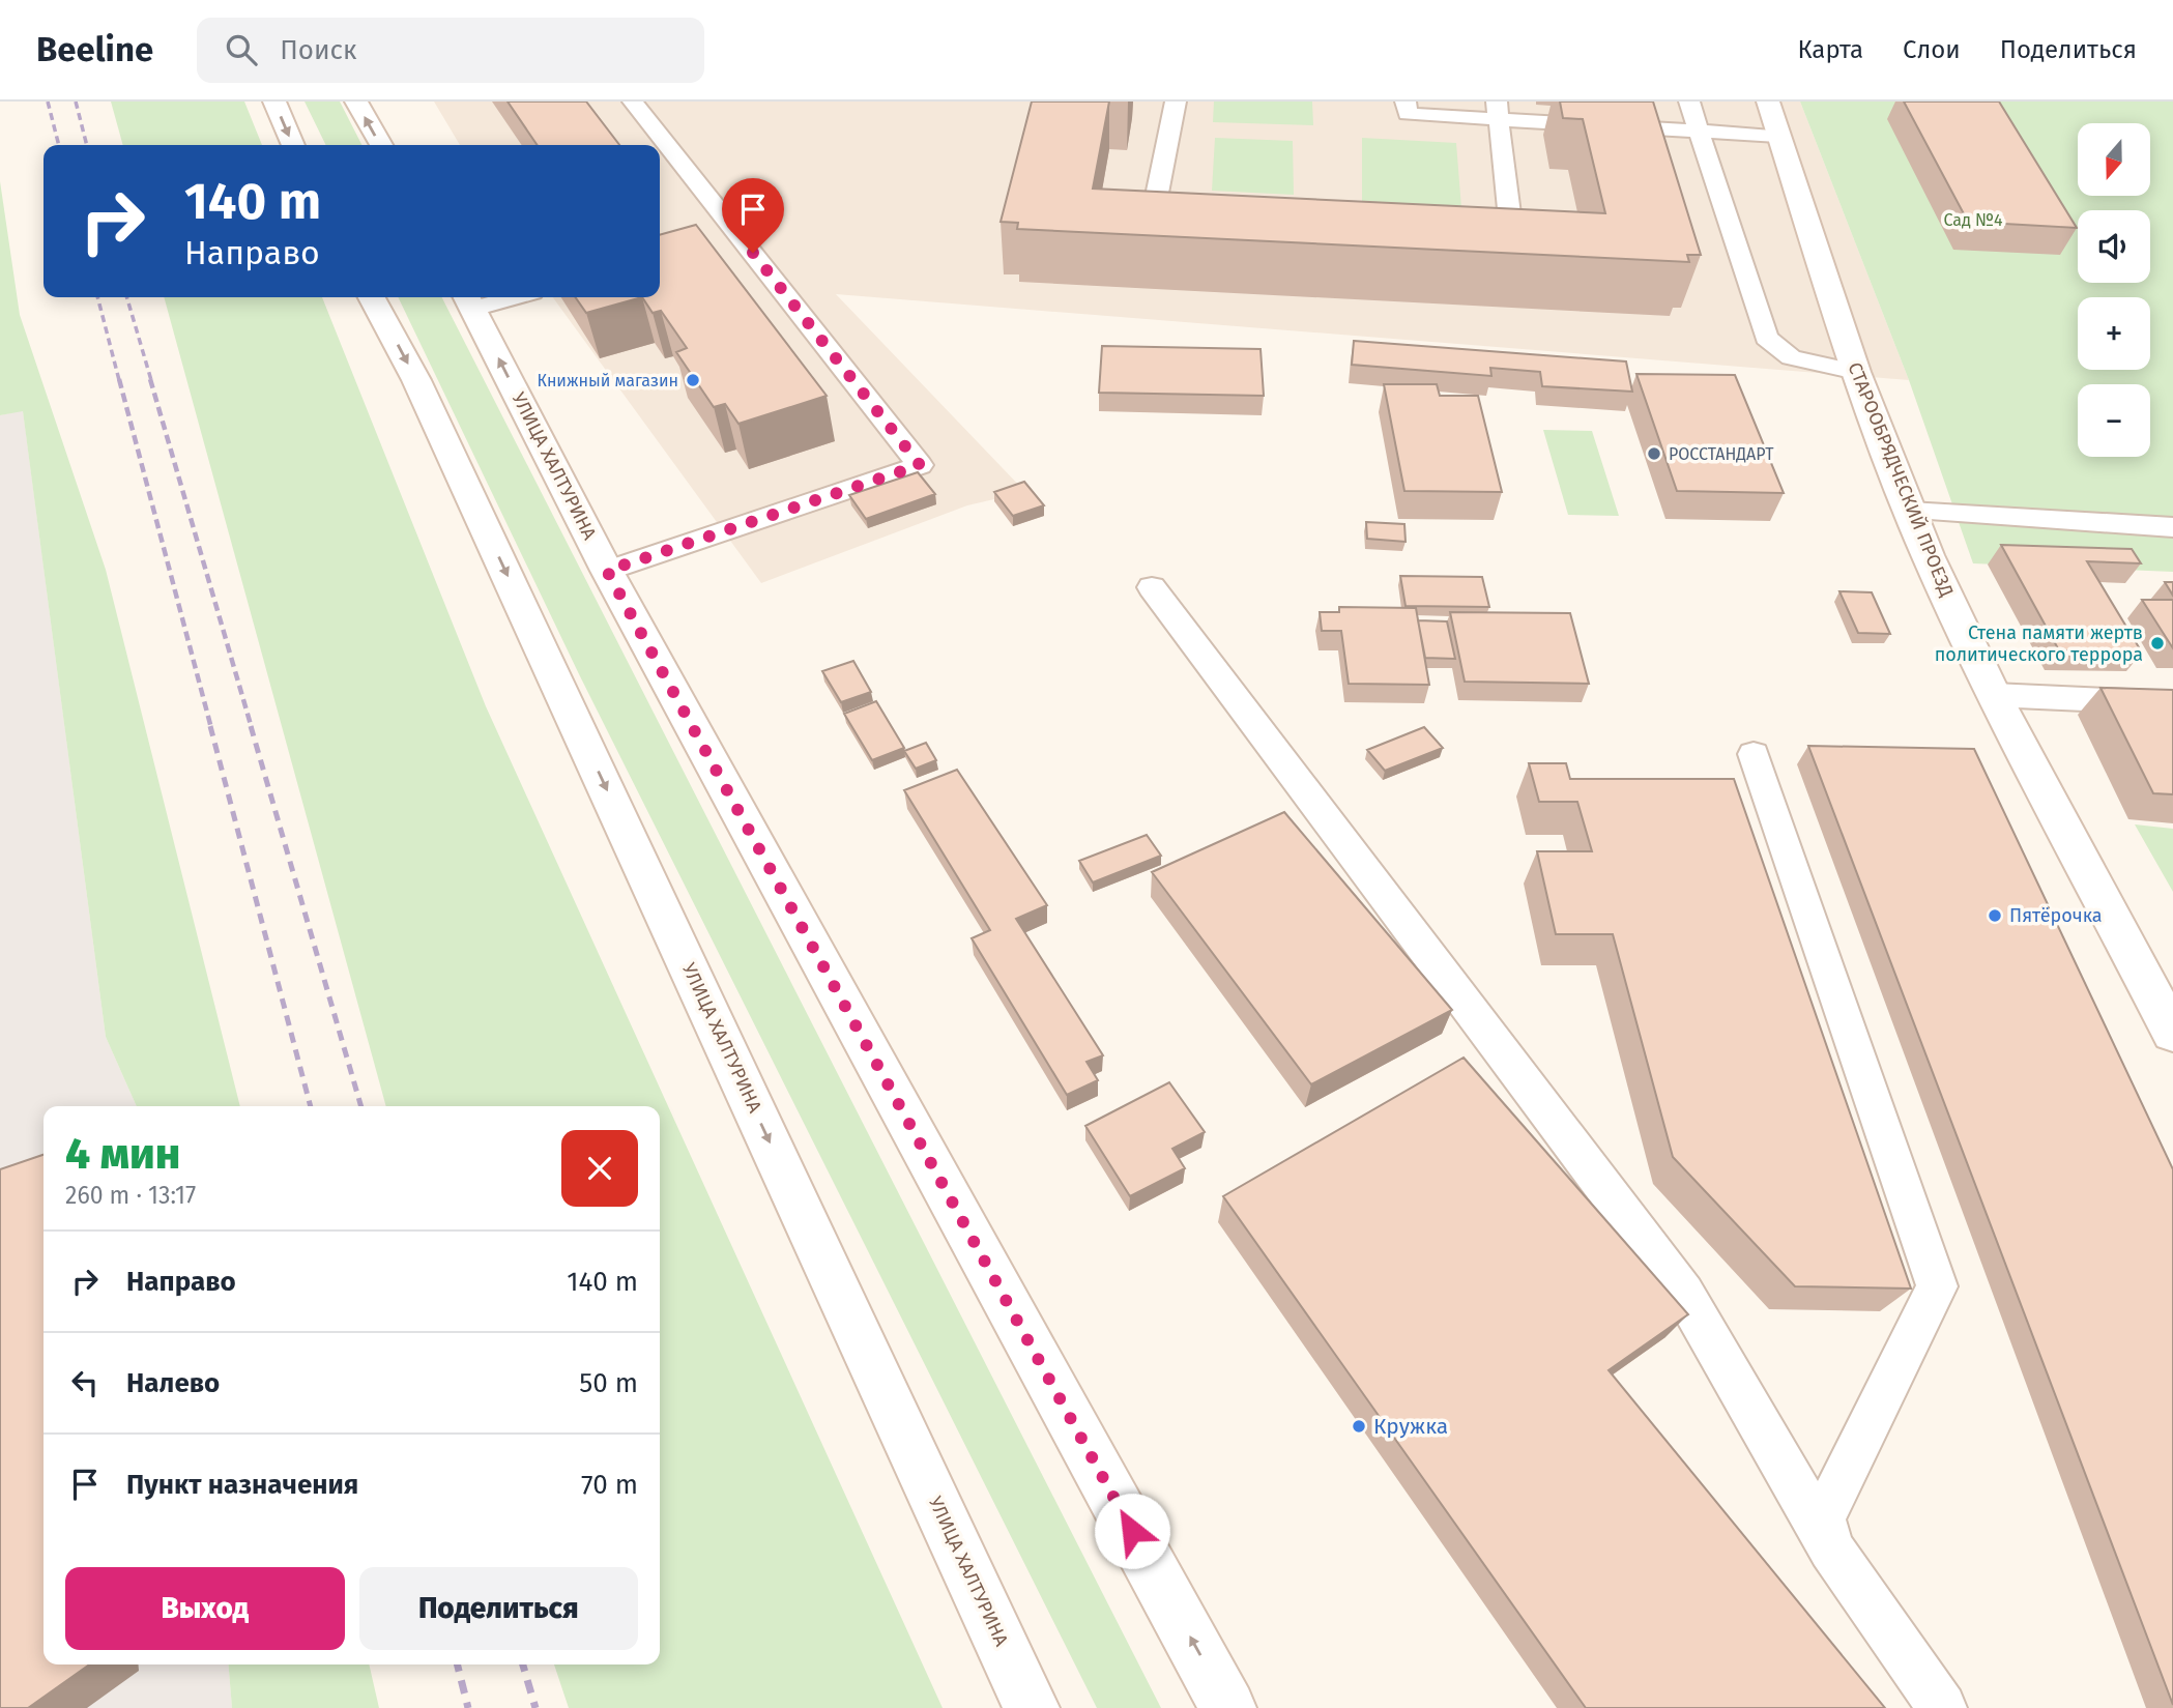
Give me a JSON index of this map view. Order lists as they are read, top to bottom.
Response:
{
  "streets": {
    "main road": ["УЛИЦА ХАЛТУРИНА", "СТАРООБРЯДЧЕСКИЙ ПРОЕЗД"]
  },
  "parks": ["Сад №4"],
  "places": [
    "Книжный магазин",
    "РОССТАНДАРТ",
    "Стена памяти жертв политического террора",
    "Пятёрочка",
    "Кружка"
  ],
  "north": "bottom",
  "page": {
    "header": "Beeline",
    "search": "Поиск",
    "nav": ["Карта", "Слои", "Поделиться"],
    "map_buttons": ["+", "−"],
    "turn": ["140 m", "Направо"],
    "heading": ["4 мин", "260 m · 13:17"],
    "list": [
      {
        "name": "Направо",
        "value": "140 m"
      },
      {
        "name": "Налево",
        "value": "50 m"
      },
      {
        "name": "Пункт назначения",
        "value": "70 m"
      }
    ],
    "buttons": ["Выход", "Поделиться"]
  }
}
